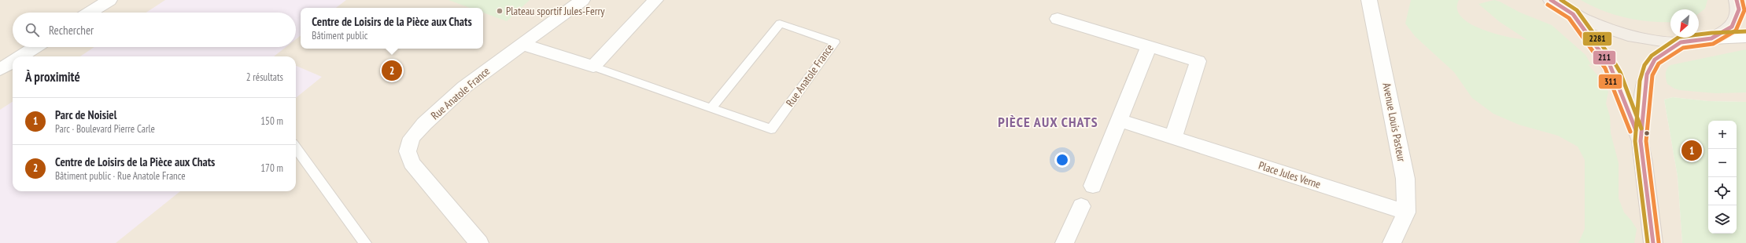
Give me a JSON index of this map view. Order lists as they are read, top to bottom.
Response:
{
  "streets": {
    "street": ["Rue Anatole France", "Avenue Louis Pasteur", "Place Jules Verne"]
  },
  "crossings": [
    ["Avenue Louis Pasteur", "Place Jules Verne"]
  ],
  "districts": ["PIÈCE AUX CHATS"],
  "places": ["Plateau sportif Jules-Ferry"],
  "lines": ["transit line 211", "transit line 311", "transit line 2281"],
  "north": "bottom left",
  "page": {
    "popup": ["Centre de Loisirs de la Pièce aux Chats", "Bâtiment public"],
    "search": "Rechercher",
    "heading": ["À proximité", "2 résultats"],
    "pins": ["2", "1"],
    "list": [
      {
        "mark": "1",
        "name": "Parc de Noisiel",
        "note": "Parc · Boulevard Pierre Carle",
        "value": "150 m"
      },
      {
        "mark": "2",
        "name": "Centre de Loisirs de la Pièce aux Chats",
        "note": "Bâtiment public · Rue Anatole France",
        "value": "170 m"
      }
    ],
    "map_buttons": ["+", "−"]
  }
}
